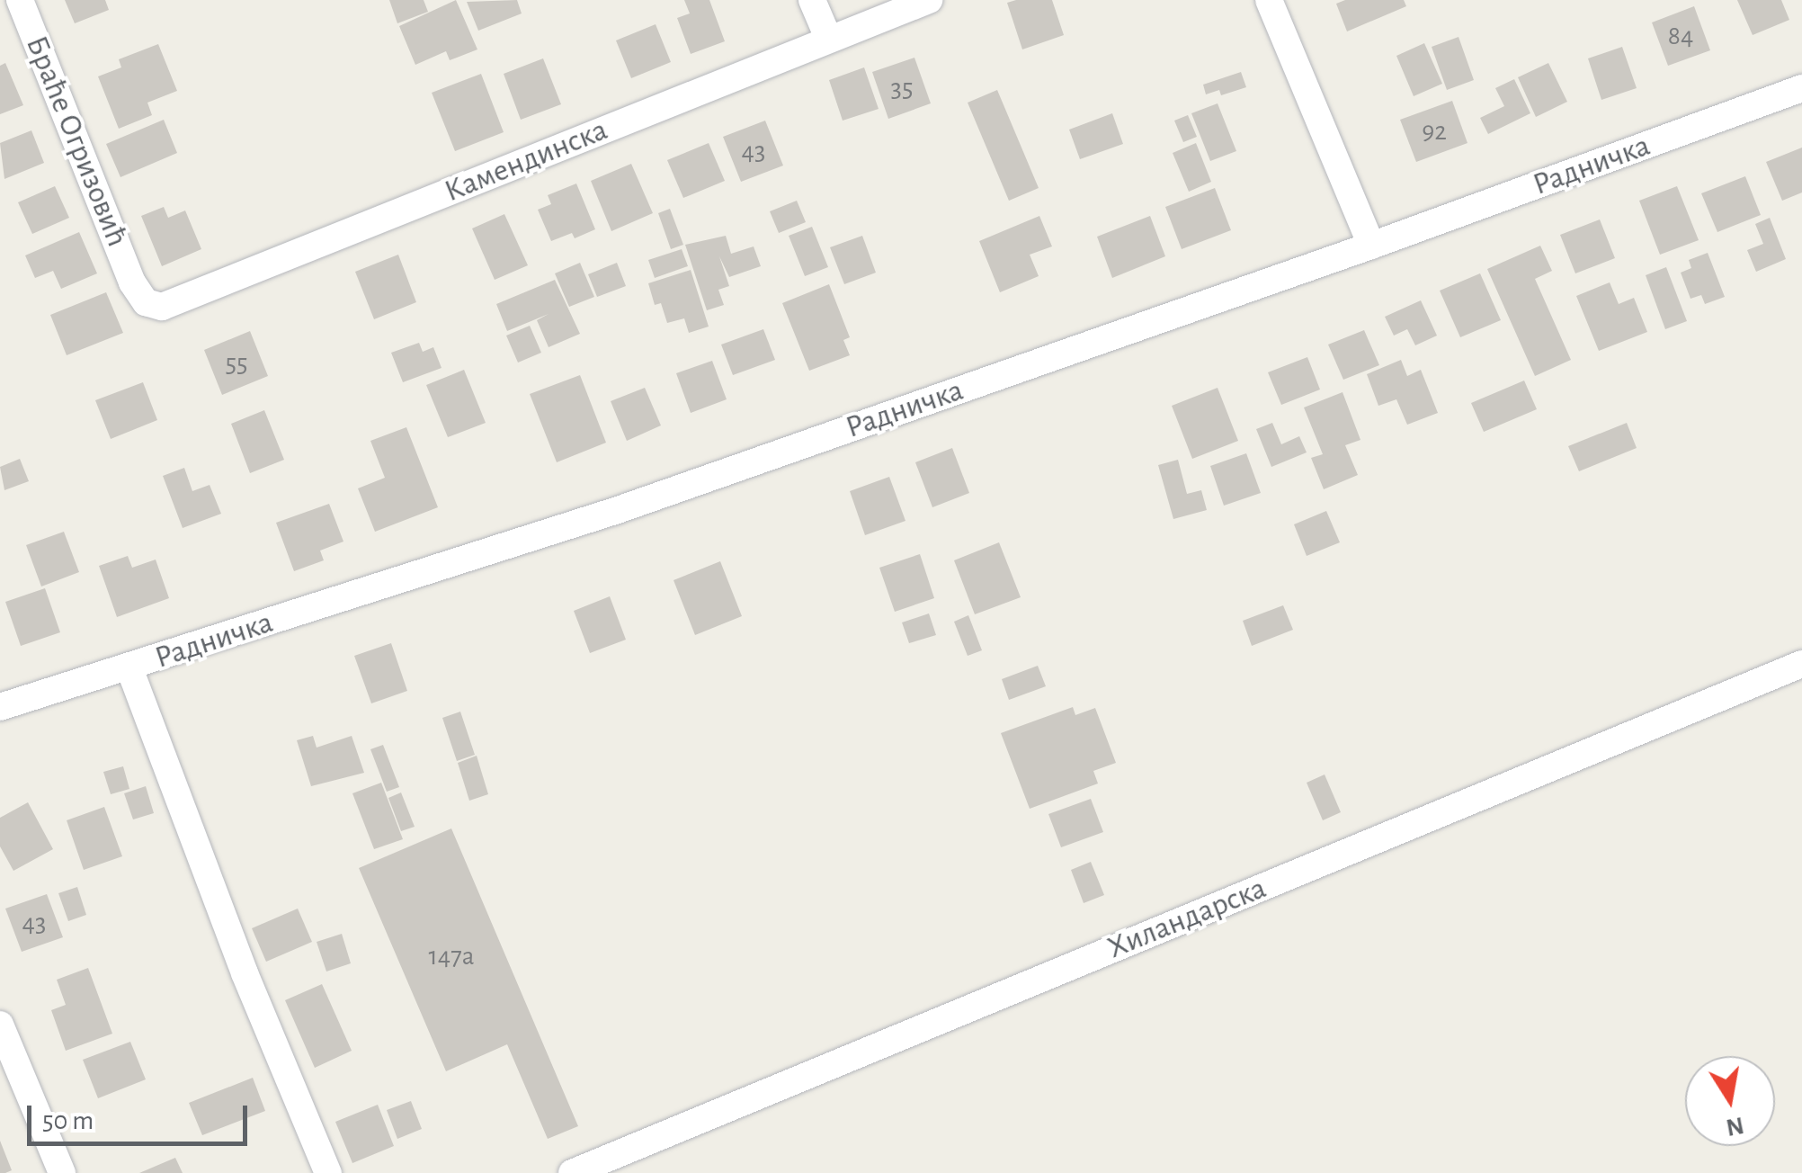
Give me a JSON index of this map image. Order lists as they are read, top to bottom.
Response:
{
  "streets": {
    "street": [
      "Браће Огризовић",
      "Камендинска",
      "Радничка",
      "Хиландарска"
    ]
  },
  "crossings": [
    ["Браће Огризовић", "Камендинска"]
  ],
  "house_numbers": [
    "84",
    "35",
    "92",
    "43",
    "55",
    "43",
    "147a"
  ],
  "scale_bar": "50 m",
  "north": "bottom"
}
